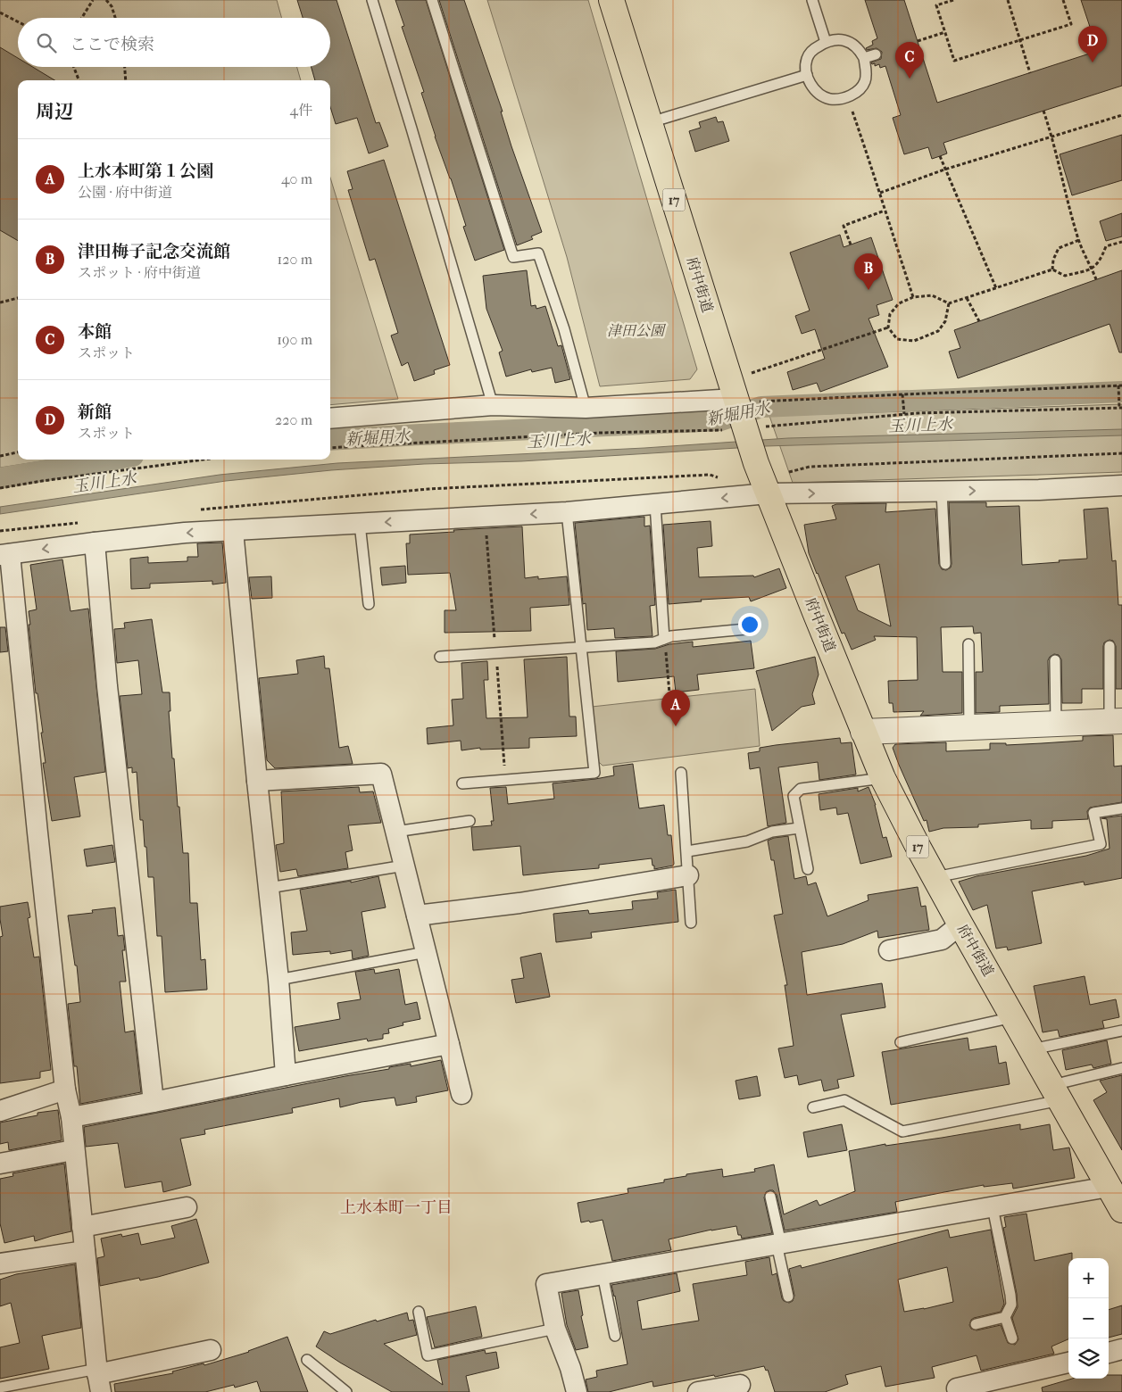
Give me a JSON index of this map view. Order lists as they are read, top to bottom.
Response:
{
  "streets": {
    "main road": ["17", "府中街道"]
  },
  "districts": ["上水本町一丁目"],
  "water": ["新堀用水", "玉川上水"],
  "parks": ["津田公園"],
  "page": {
    "search": "ここで検索",
    "pins": [
      "D",
      "C",
      "B",
      "A"
    ],
    "heading": ["周辺", "4件"],
    "list": [
      {
        "mark": "A",
        "name": "上水本町第１公園",
        "note": "公園 · 府中街道",
        "value": "40 m"
      },
      {
        "mark": "B",
        "name": "津田梅子記念交流館",
        "note": "スポット · 府中街道",
        "value": "120 m"
      },
      {
        "mark": "C",
        "name": "本館",
        "note": "スポット",
        "value": "190 m"
      },
      {
        "mark": "D",
        "name": "新館",
        "note": "スポット",
        "value": "220 m"
      }
    ],
    "map_buttons": ["+", "−"]
  }
}
